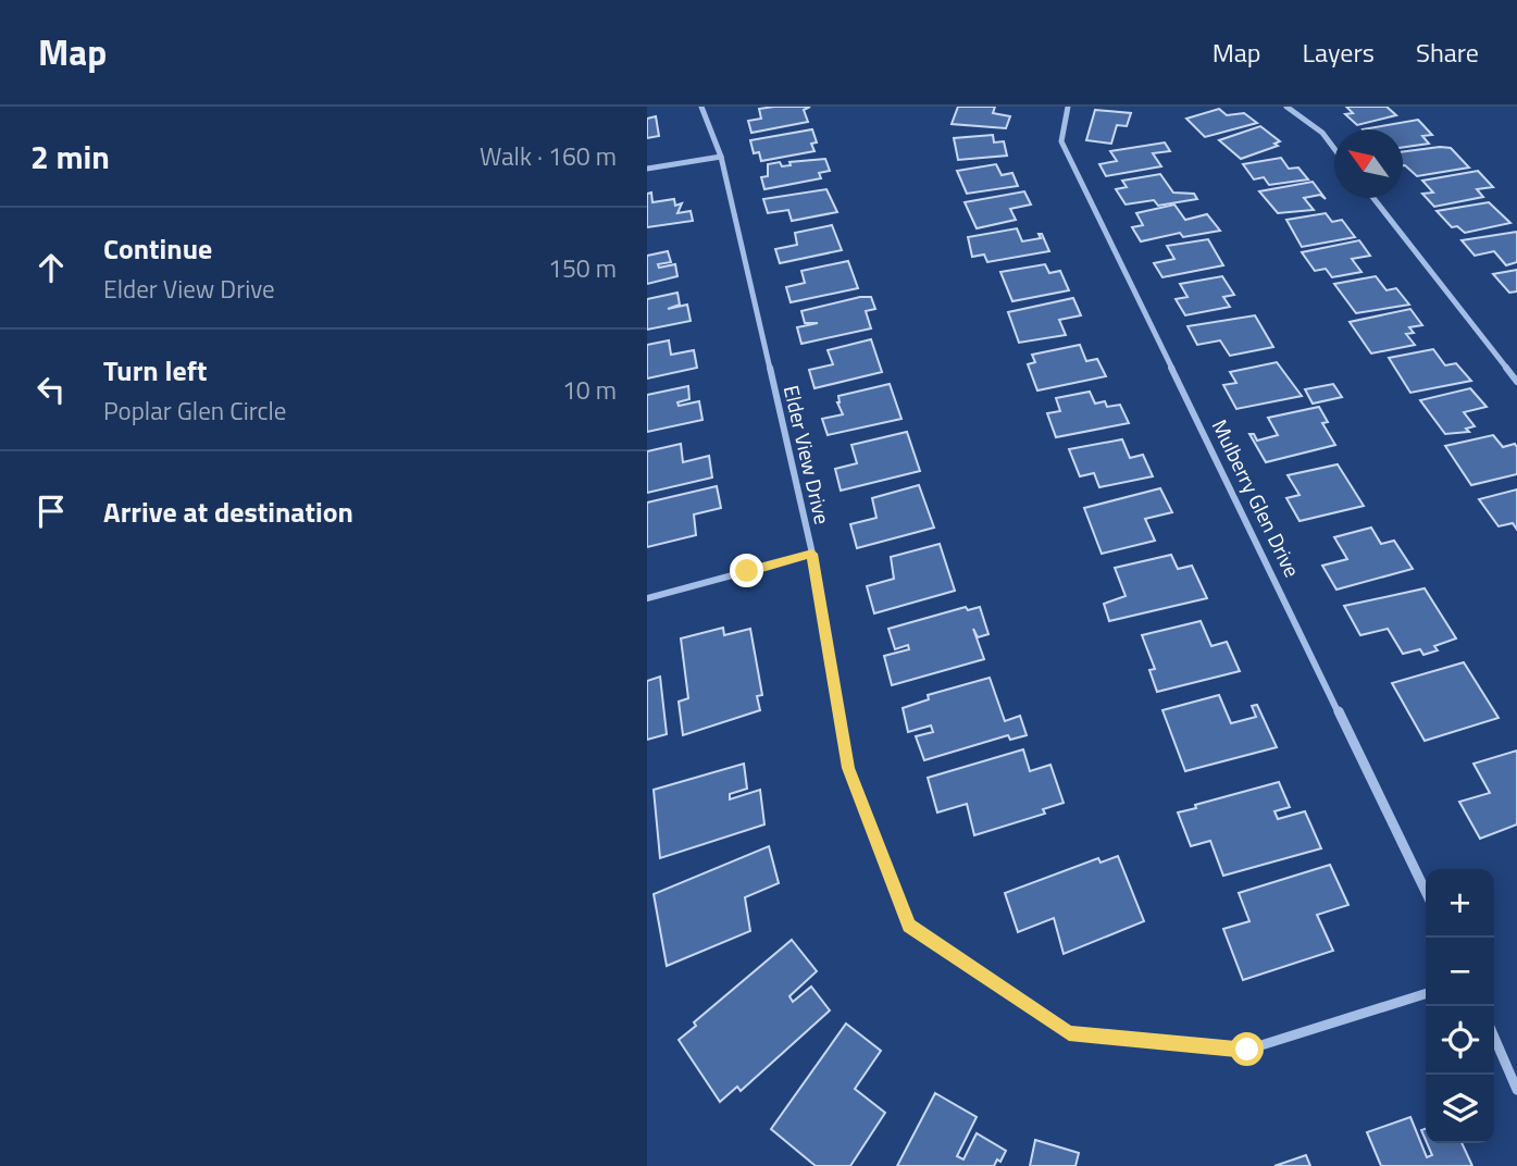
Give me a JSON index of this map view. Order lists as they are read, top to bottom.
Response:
{
  "streets": {
    "street": ["Elder View Drive", "Mulberry Glen Drive"]
  },
  "north": "top left",
  "page": {
    "header": "Map",
    "nav": ["Map", "Layers", "Share"],
    "heading": ["2 min", "Walk · 160 m"],
    "list": [
      ["Continue", "Elder View Drive", "150 m"],
      ["Turn left", "Poplar Glen Circle", "10 m"],
      "Arrive at destination"
    ],
    "map_buttons": ["+", "−"]
  }
}
